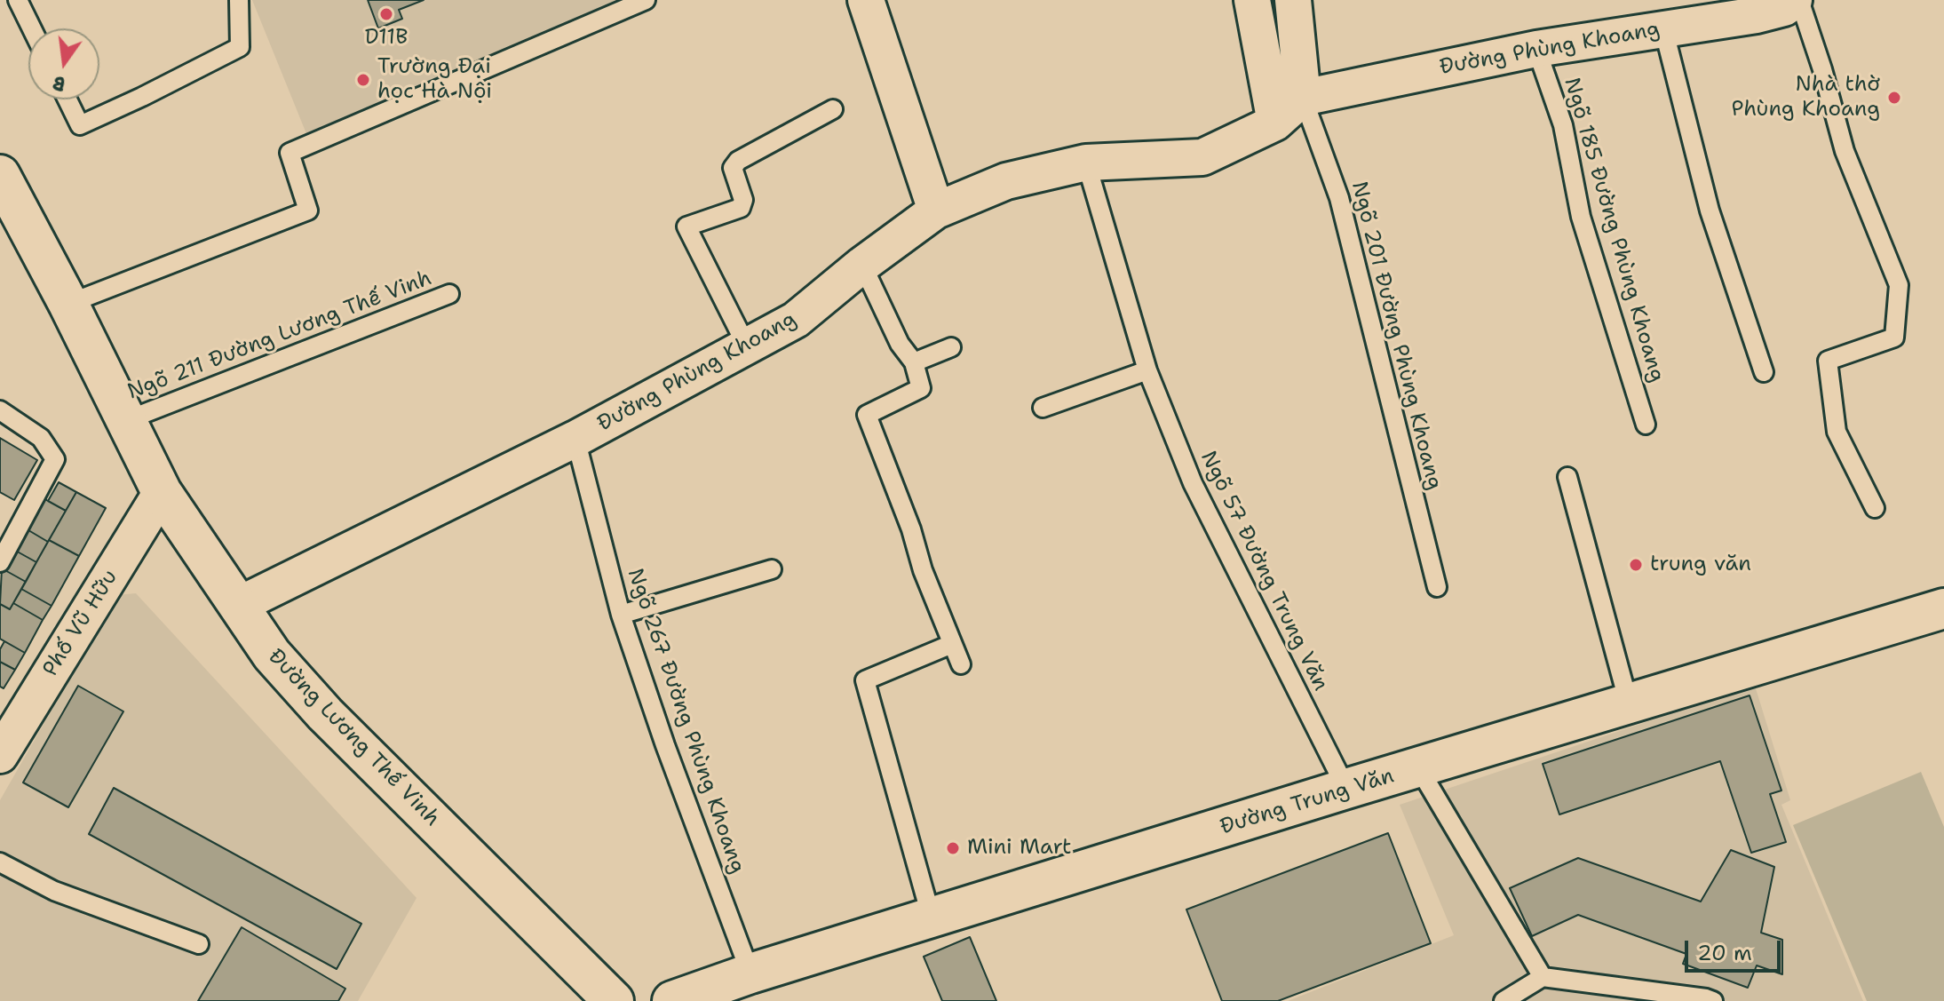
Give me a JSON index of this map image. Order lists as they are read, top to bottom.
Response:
{
  "streets": {
    "street": [
      "Đường Phùng Khoang",
      "Phố Vũ Hữu",
      "Đường Lương Thế Vinh",
      "Đường Trung Văn"
    ],
    "lane": [
      "Ngõ 185 Đường Phùng Khoang",
      "Ngõ 211 Đường Lương Thế Vinh",
      "Ngõ 201 Đường Phùng Khoang",
      "Ngõ 57 Đường Trung Văn",
      "Ngõ 267 Đường Phùng Khoang"
    ]
  },
  "crossings": [
    ["Đường Phùng Khoang", "Ngõ 185 Đường Phùng Khoang"],
    ["Đường Phùng Khoang", "Ngõ 201 Đường Phùng Khoang"],
    ["Đường Phùng Khoang", "Ngõ 57 Đường Trung Văn"],
    ["Đường Phùng Khoang", "Ngõ 267 Đường Phùng Khoang"],
    ["Đường Phùng Khoang", "Đường Lương Thế Vinh"],
    ["Ngõ 211 Đường Lương Thế Vinh", "Đường Lương Thế Vinh"],
    ["Ngõ 57 Đường Trung Văn", "Đường Trung Văn"],
    ["Phố Vũ Hữu", "Đường Lương Thế Vinh"],
    ["Ngõ 267 Đường Phùng Khoang", "Đường Trung Văn"]
  ],
  "places": [
    "D11B",
    "Trường Đại học Hà Nội",
    "Nhà thờ Phùng Khoang",
    "trung văn",
    "Mini Mart"
  ],
  "scale_bar": "20 m",
  "north": "bottom"
}
